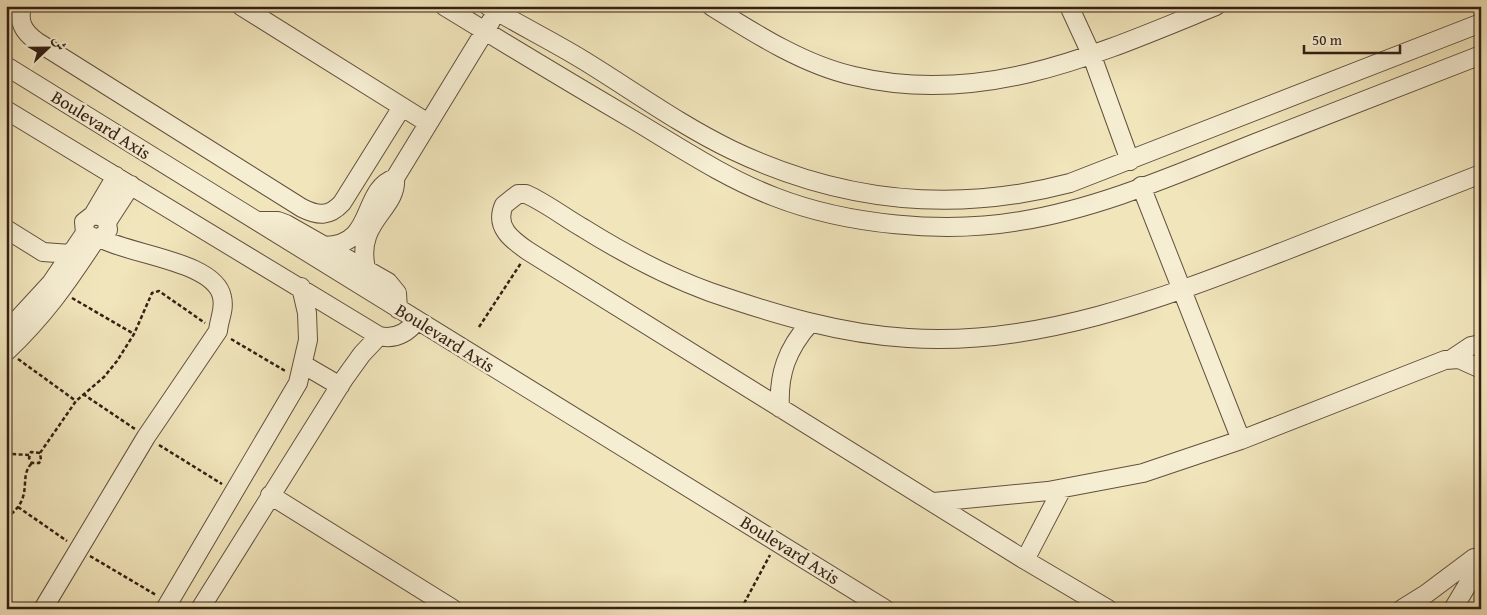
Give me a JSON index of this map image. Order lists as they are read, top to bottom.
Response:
{
  "streets": {
    "street": ["Boulevard Axis"]
  },
  "scale_bar": "50 m",
  "north": "right"
}
